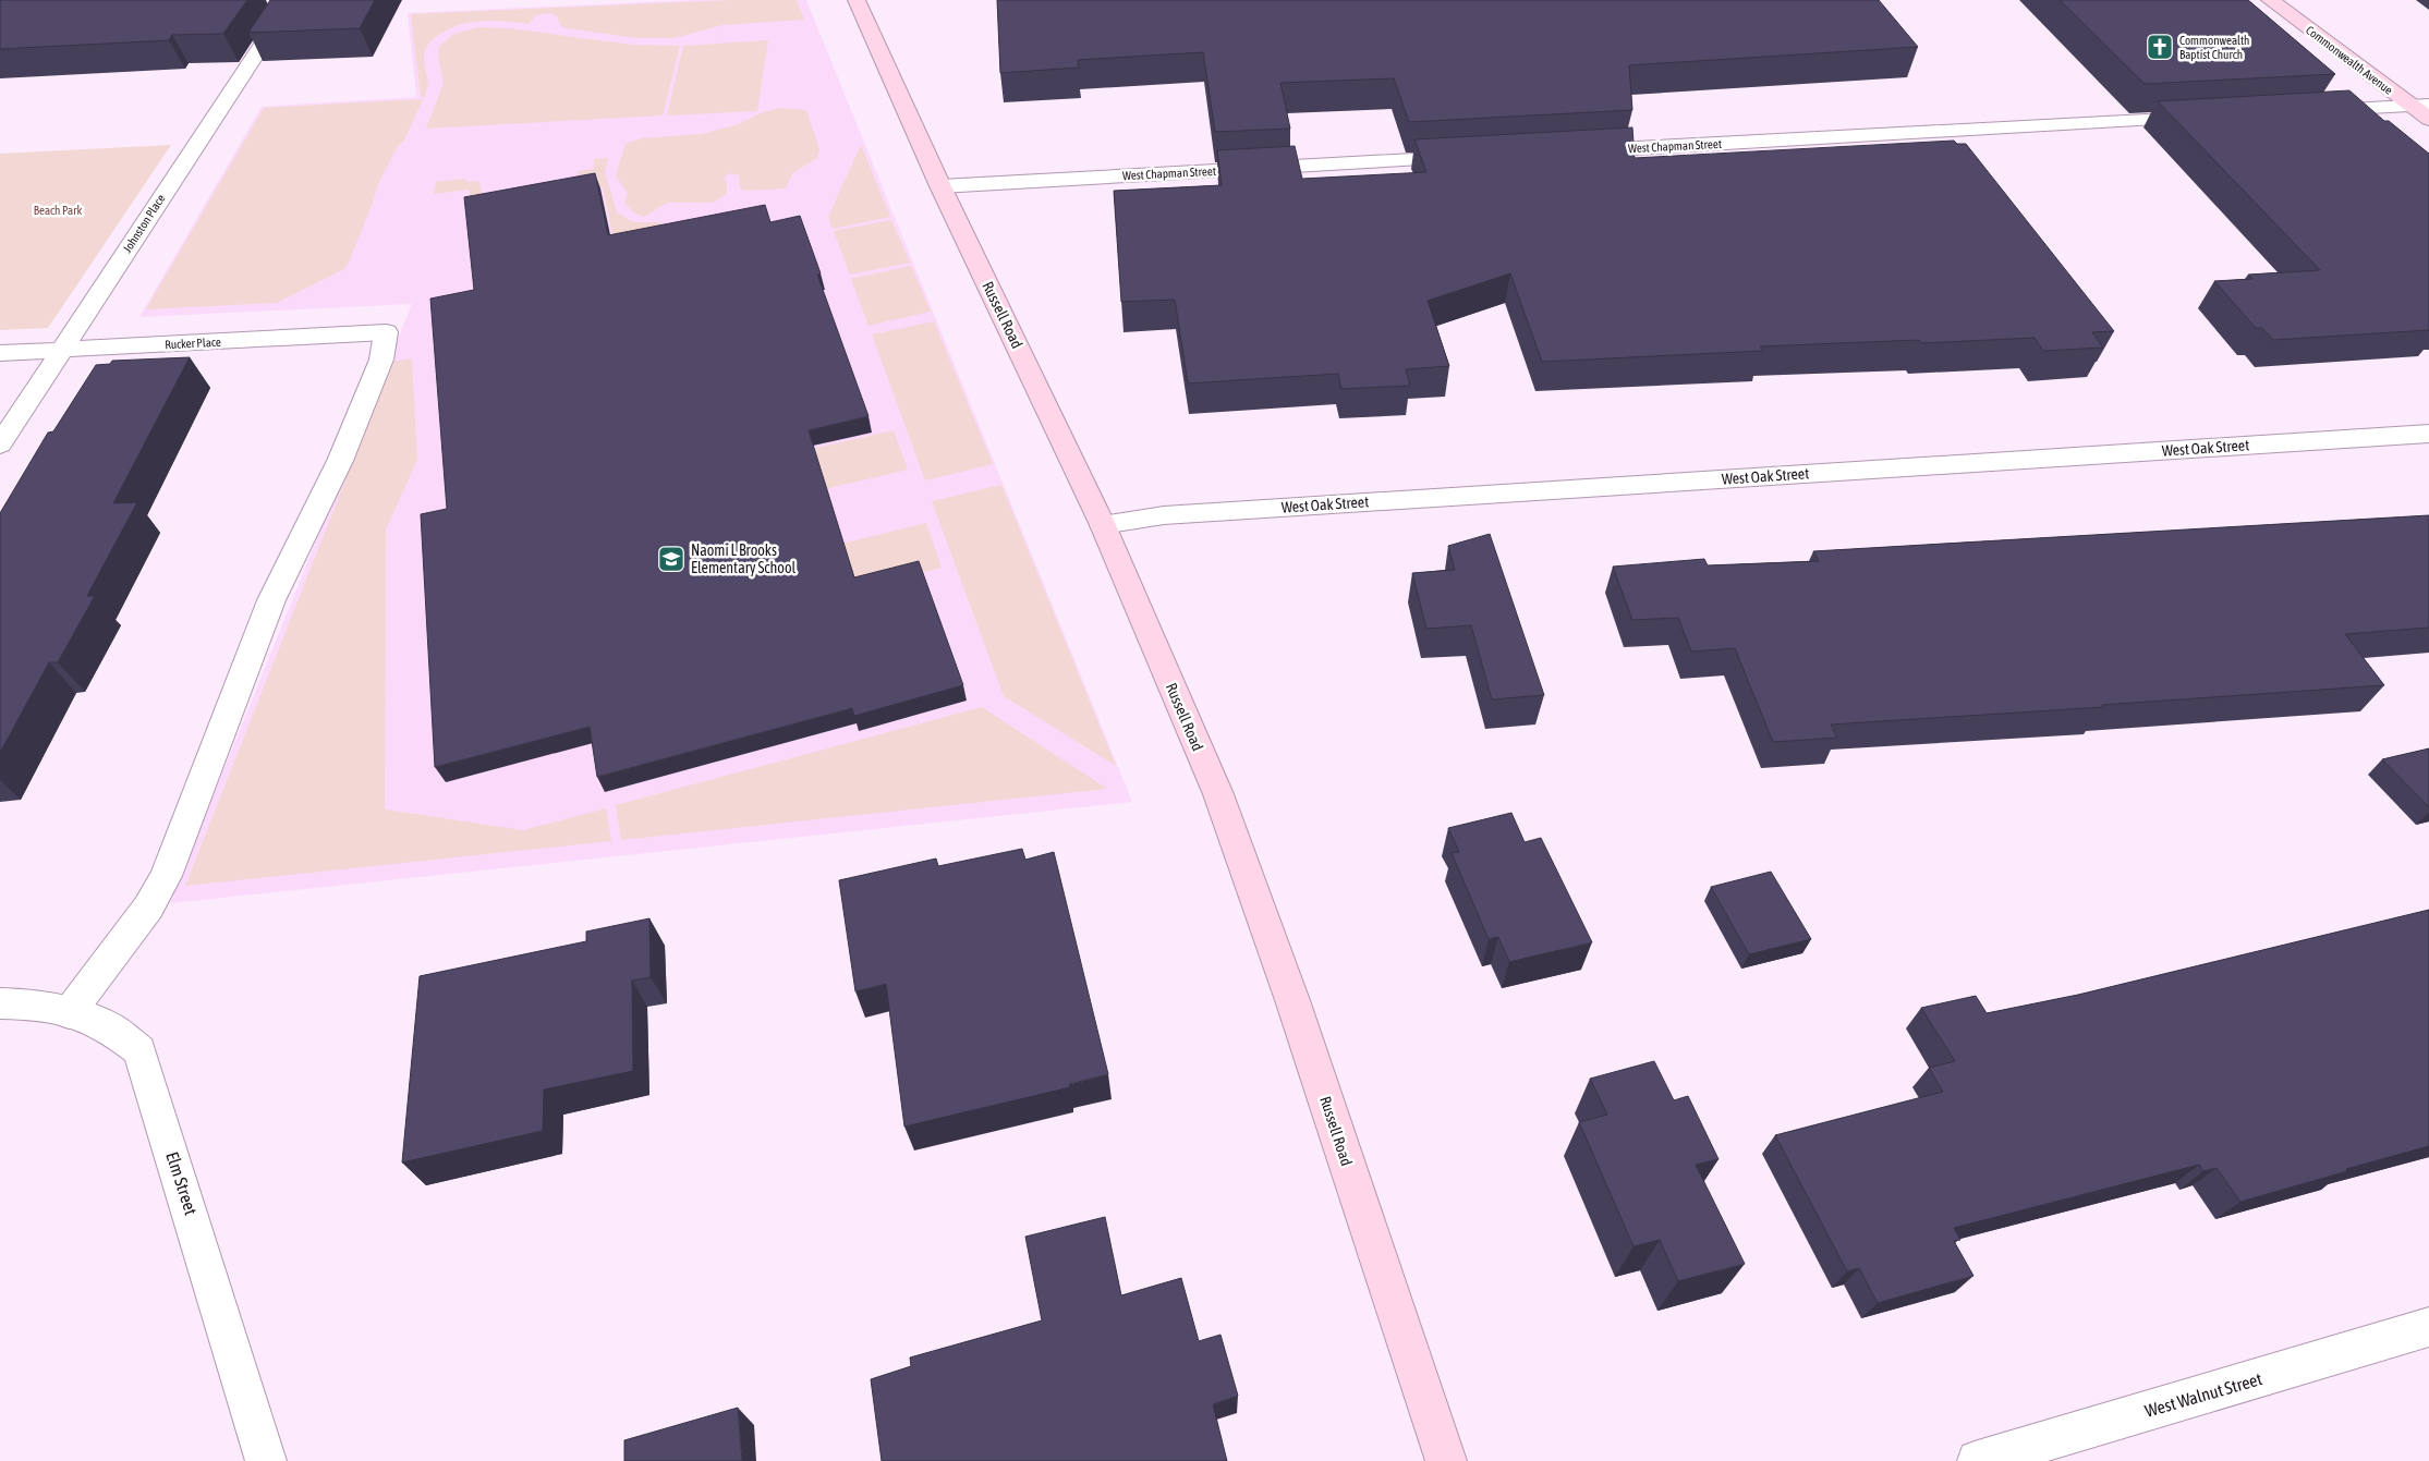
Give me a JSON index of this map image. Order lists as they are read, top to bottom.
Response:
{
  "streets": {
    "street": [
      "Commonwealth Avenue",
      "West Chapman Street",
      "Johnston Place",
      "Russell Road",
      "Rucker Place",
      "West Oak Street",
      "Elm Street",
      "West Walnut Street"
    ]
  },
  "crossings": [
    ["West Chapman Street", "Russell Road"],
    ["Johnston Place", "Rucker Place"],
    ["Russell Road", "West Oak Street"],
    ["Rucker Place", "Elm Street"]
  ],
  "parks": ["Beach Park"],
  "places": {
    "church": ["Commonwealth Baptist Church"],
    "school or university": ["Naomi L Brooks Elementary School"]
  }
}
